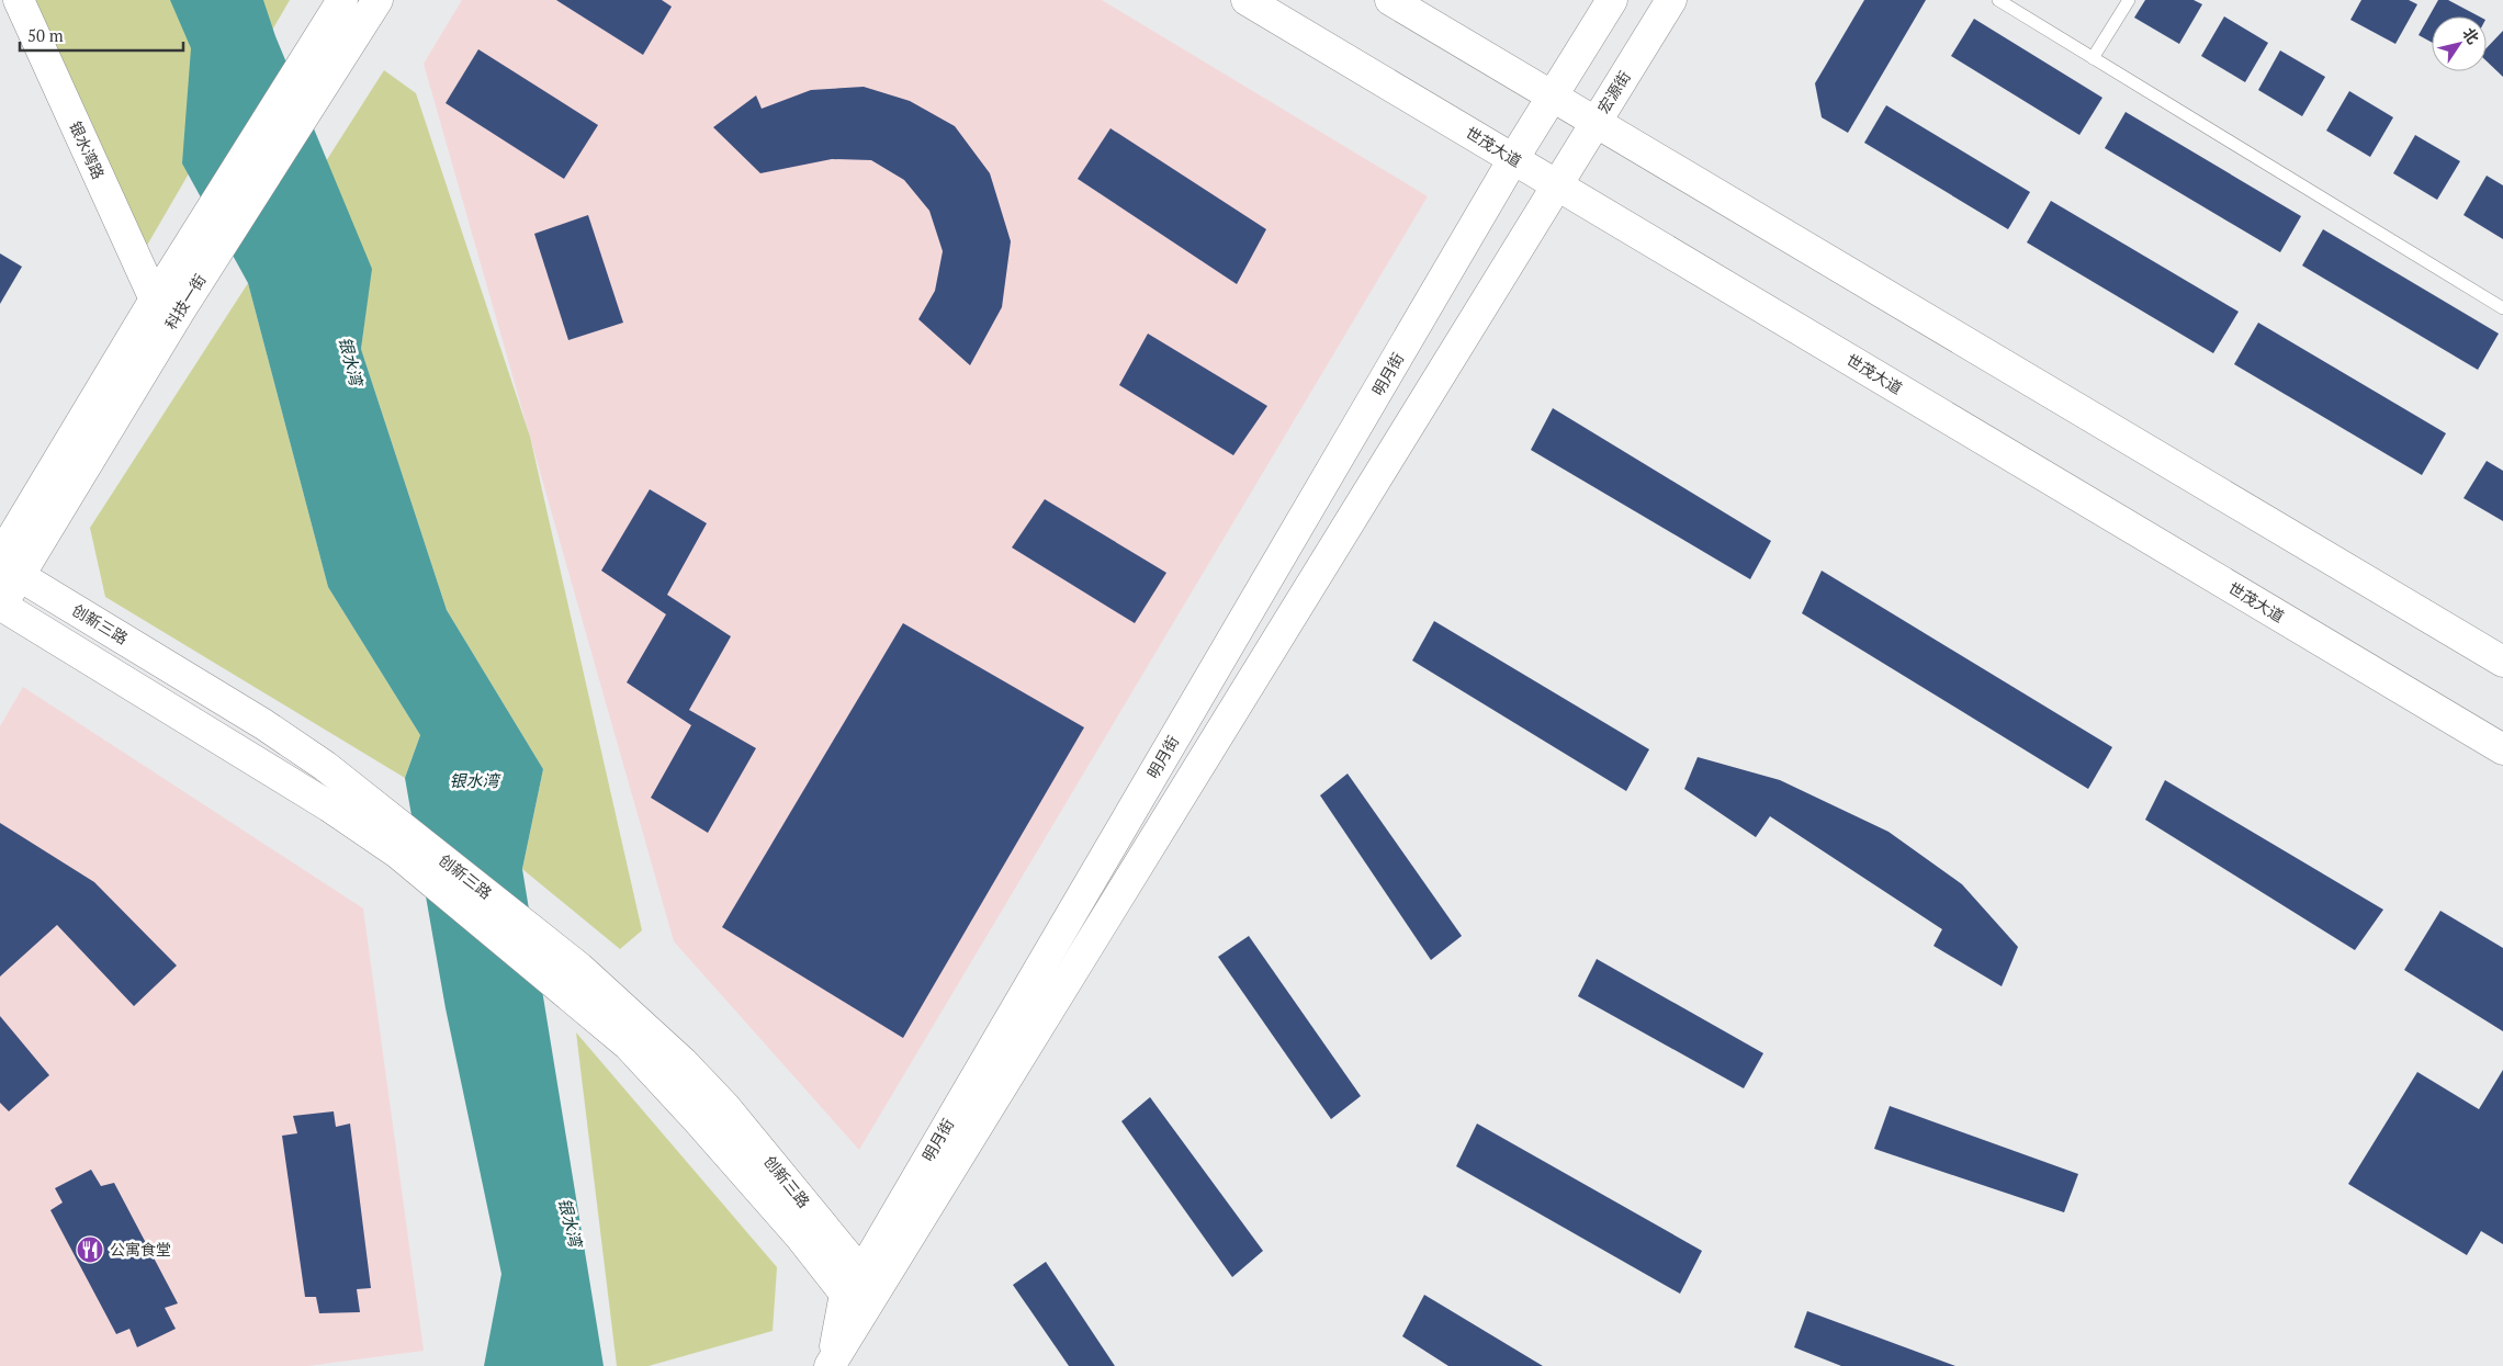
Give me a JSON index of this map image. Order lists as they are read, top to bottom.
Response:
{
  "streets": {
    "main road": [
      "宏源街",
      "世茂大道",
      "银水湾路",
      "科技一街",
      "明月街",
      "创新三路"
    ]
  },
  "crossings": [
    ["宏源街", "世茂大道"],
    ["宏源街", "明月街"],
    ["世茂大道", "明月街"],
    ["银水湾路", "科技一街"],
    ["科技一街", "创新三路"],
    ["明月街", "创新三路"]
  ],
  "water": ["银水湾"],
  "places": {
    "restaurant": ["公寓食堂"]
  },
  "scale_bar": "50 m",
  "north": "top right"
}
